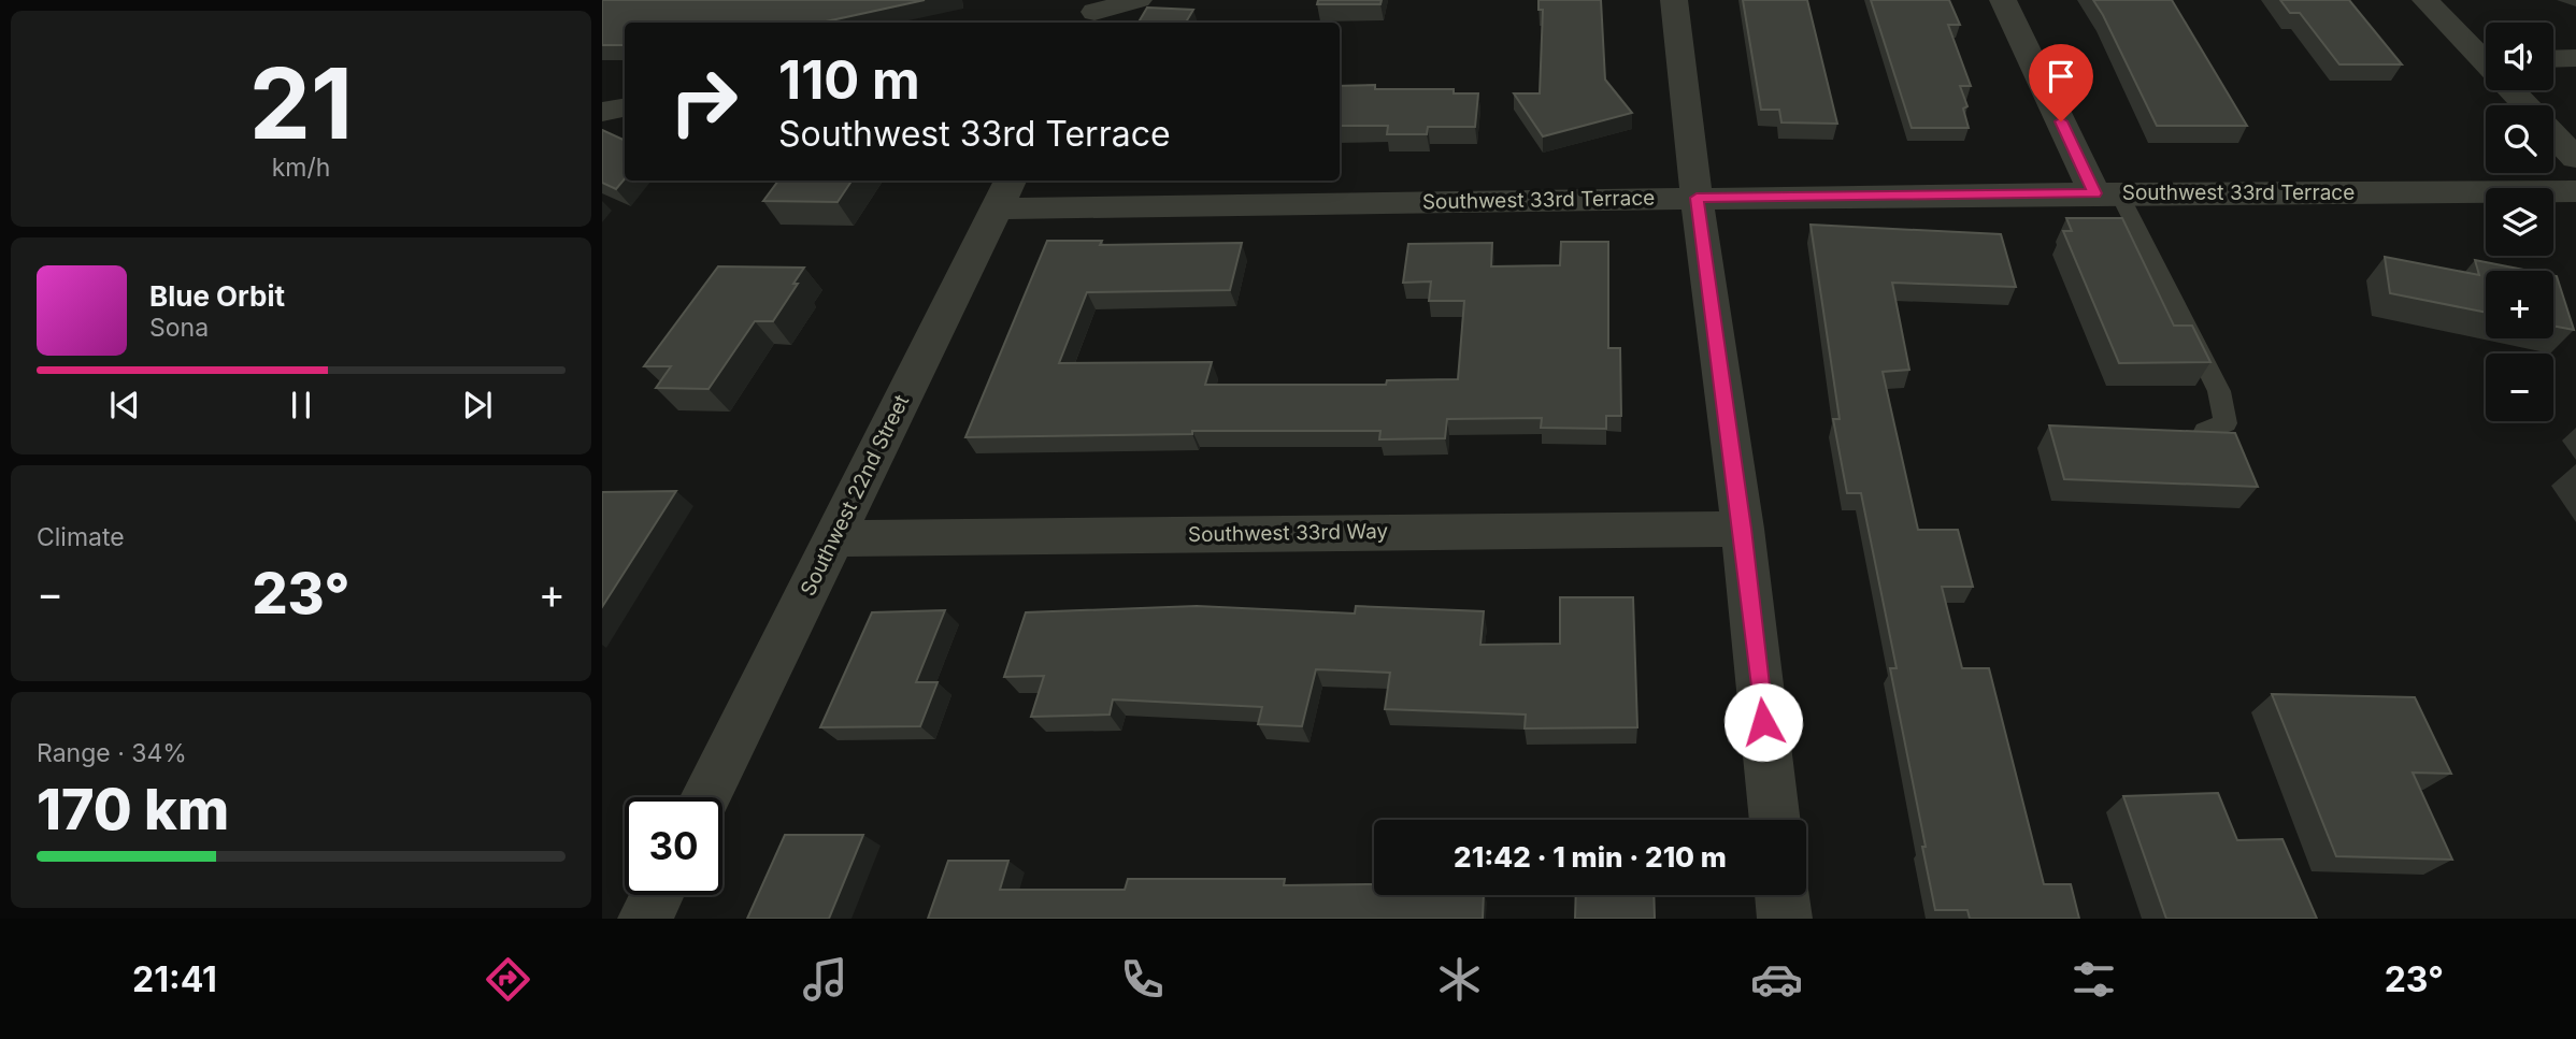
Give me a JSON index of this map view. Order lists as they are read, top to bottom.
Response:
{
  "streets": {
    "street": ["Southwest 33rd Terrace", "Southwest 22nd Street", "Southwest 33rd Way"]
  },
  "crossings": [
    ["Southwest 33rd Terrace", "Southwest 22nd Street"],
    ["Southwest 22nd Street", "Southwest 33rd Way"]
  ],
  "page": {
    "tile": [
      ["21", "km/h"],
      "Climate",
      ["Range · 34%", "170 km"]
    ],
    "map_buttons": ["+", "−"],
    "turn": ["110 m", "Southwest 33rd Terrace"],
    "song": ["Blue Orbit", "Sona"],
    "heat": ["−", "23°", "+"],
    "limit": "30",
    "trip": "21:42 · 1 min · 210 m",
    "tabs": ["21:41", "23°"]
  }
}
